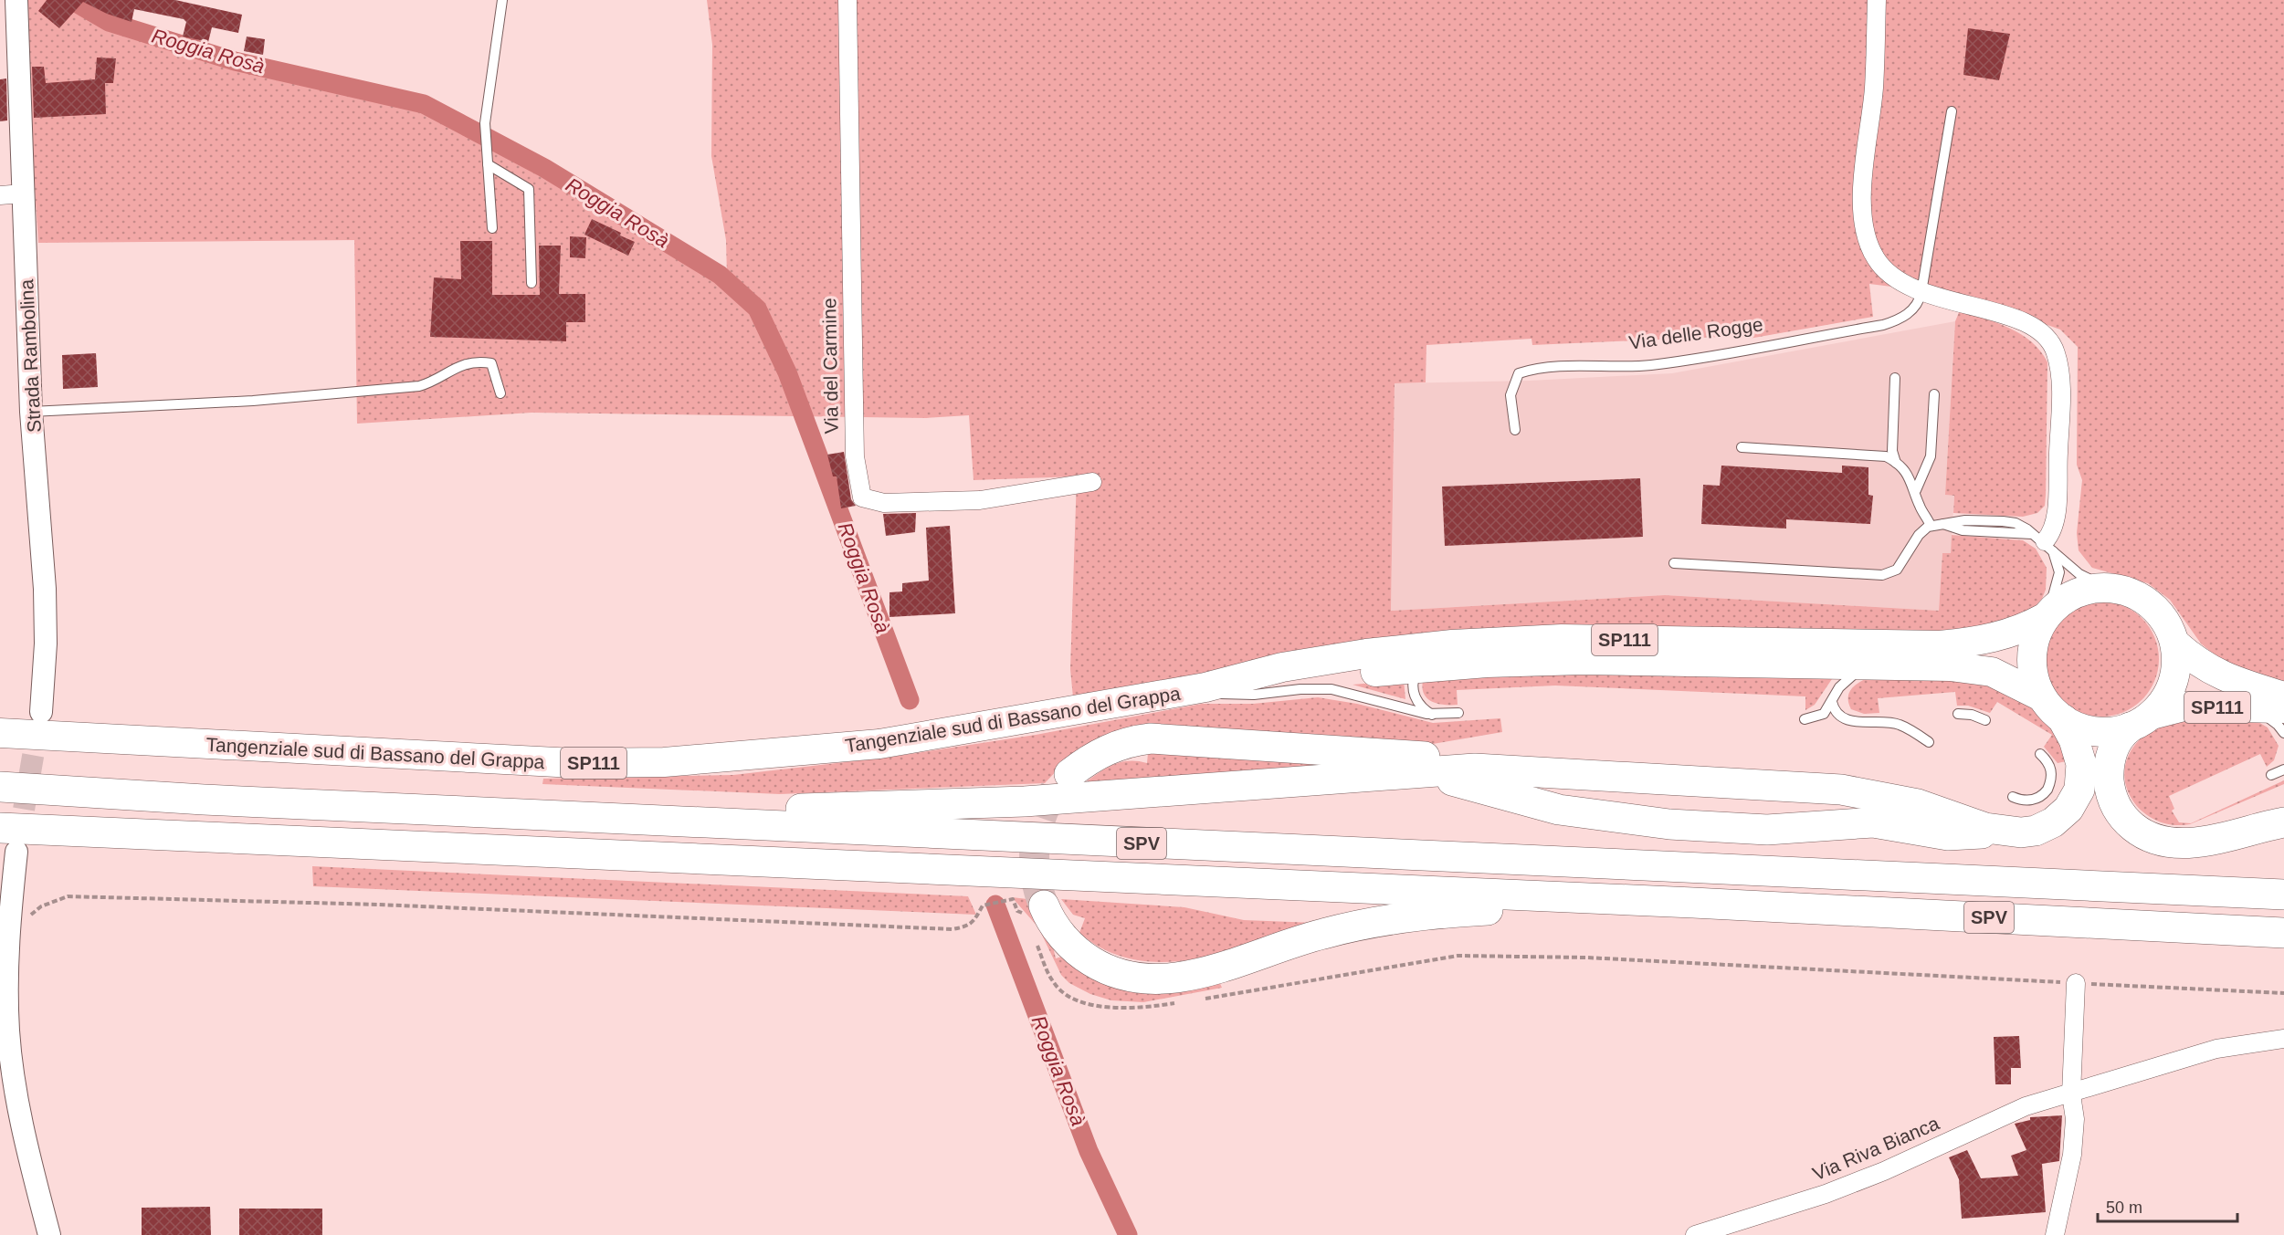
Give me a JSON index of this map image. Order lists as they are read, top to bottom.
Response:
{
  "streets": {
    "highway": ["SPV"],
    "main road": ["SP111", "Tangenziale sud di Bassano del Grappa"],
    "street": ["Strada Rambolina", "Via del Carmine", "Via Riva Bianca"],
    "lane": ["Via delle Rogge"]
  },
  "water": ["Roggia Rosà"],
  "scale_bar": "50 m"
}
